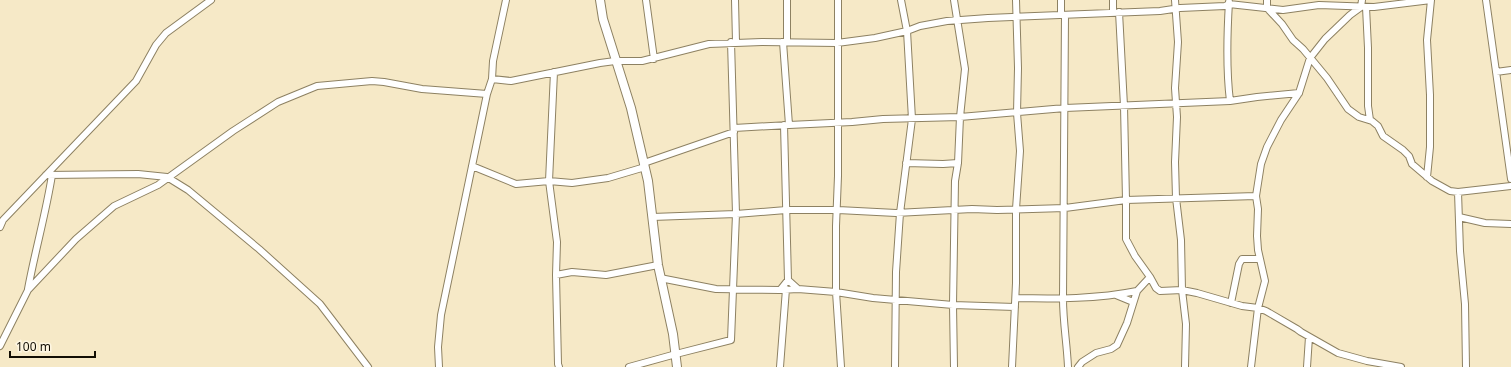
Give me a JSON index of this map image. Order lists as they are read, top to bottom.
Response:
{
  "scale_bar": "100 m"
}
